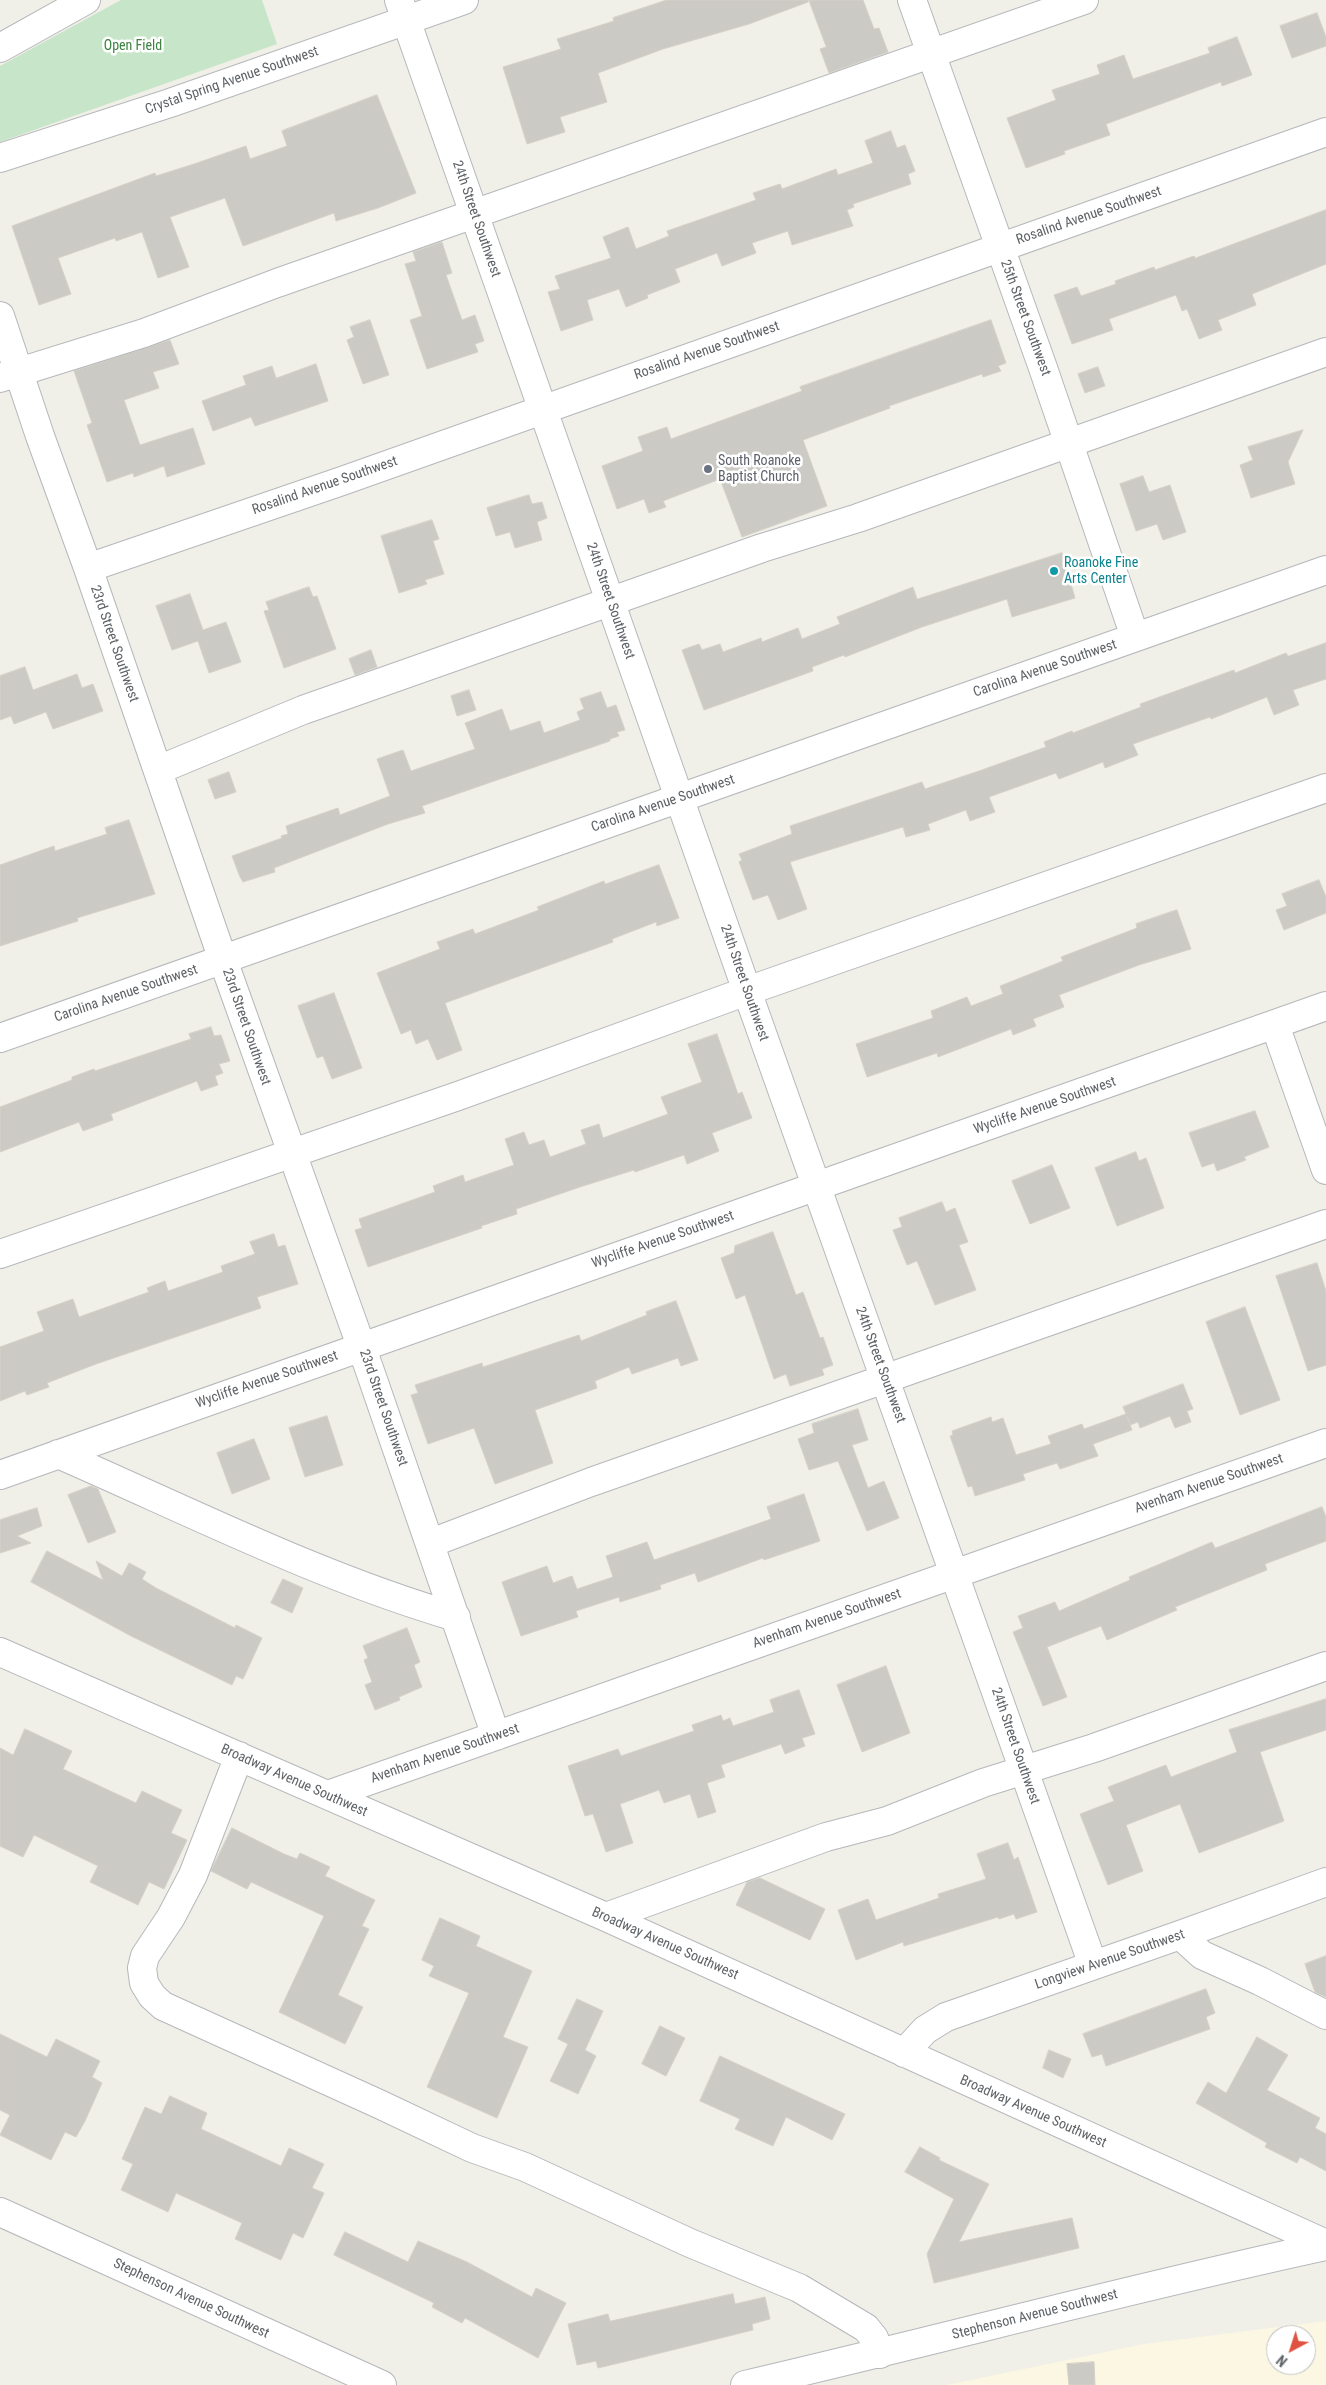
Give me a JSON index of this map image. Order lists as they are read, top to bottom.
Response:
{
  "streets": {
    "street": [
      "Crystal Spring Avenue Southwest",
      "Rosalind Avenue Southwest",
      "24th Street Southwest",
      "25th Street Southwest",
      "23rd Street Southwest",
      "Carolina Avenue Southwest",
      "Wycliffe Avenue Southwest",
      "Avenham Avenue Southwest",
      "Broadway Avenue Southwest",
      "Longview Avenue Southwest",
      "Stephenson Avenue Southwest"
    ]
  },
  "crossings": [
    ["Crystal Spring Avenue Southwest", "24th Street Southwest"],
    ["Rosalind Avenue Southwest", "24th Street Southwest"],
    ["Rosalind Avenue Southwest", "25th Street Southwest"],
    ["Rosalind Avenue Southwest", "23rd Street Southwest"],
    ["24th Street Southwest", "Carolina Avenue Southwest"],
    ["24th Street Southwest", "Wycliffe Avenue Southwest"],
    ["24th Street Southwest", "Avenham Avenue Southwest"],
    ["24th Street Southwest", "Longview Avenue Southwest"],
    ["25th Street Southwest", "Carolina Avenue Southwest"],
    ["23rd Street Southwest", "Carolina Avenue Southwest"],
    ["23rd Street Southwest", "Wycliffe Avenue Southwest"],
    ["23rd Street Southwest", "Avenham Avenue Southwest"],
    ["Avenham Avenue Southwest", "Broadway Avenue Southwest"],
    ["Broadway Avenue Southwest", "Longview Avenue Southwest"],
    ["Broadway Avenue Southwest", "Stephenson Avenue Southwest"]
  ],
  "parks": ["Open Field"],
  "places": ["South Roanoke Baptist Church", "Roanoke Fine Arts Center"],
  "north": "bottom left"
}
